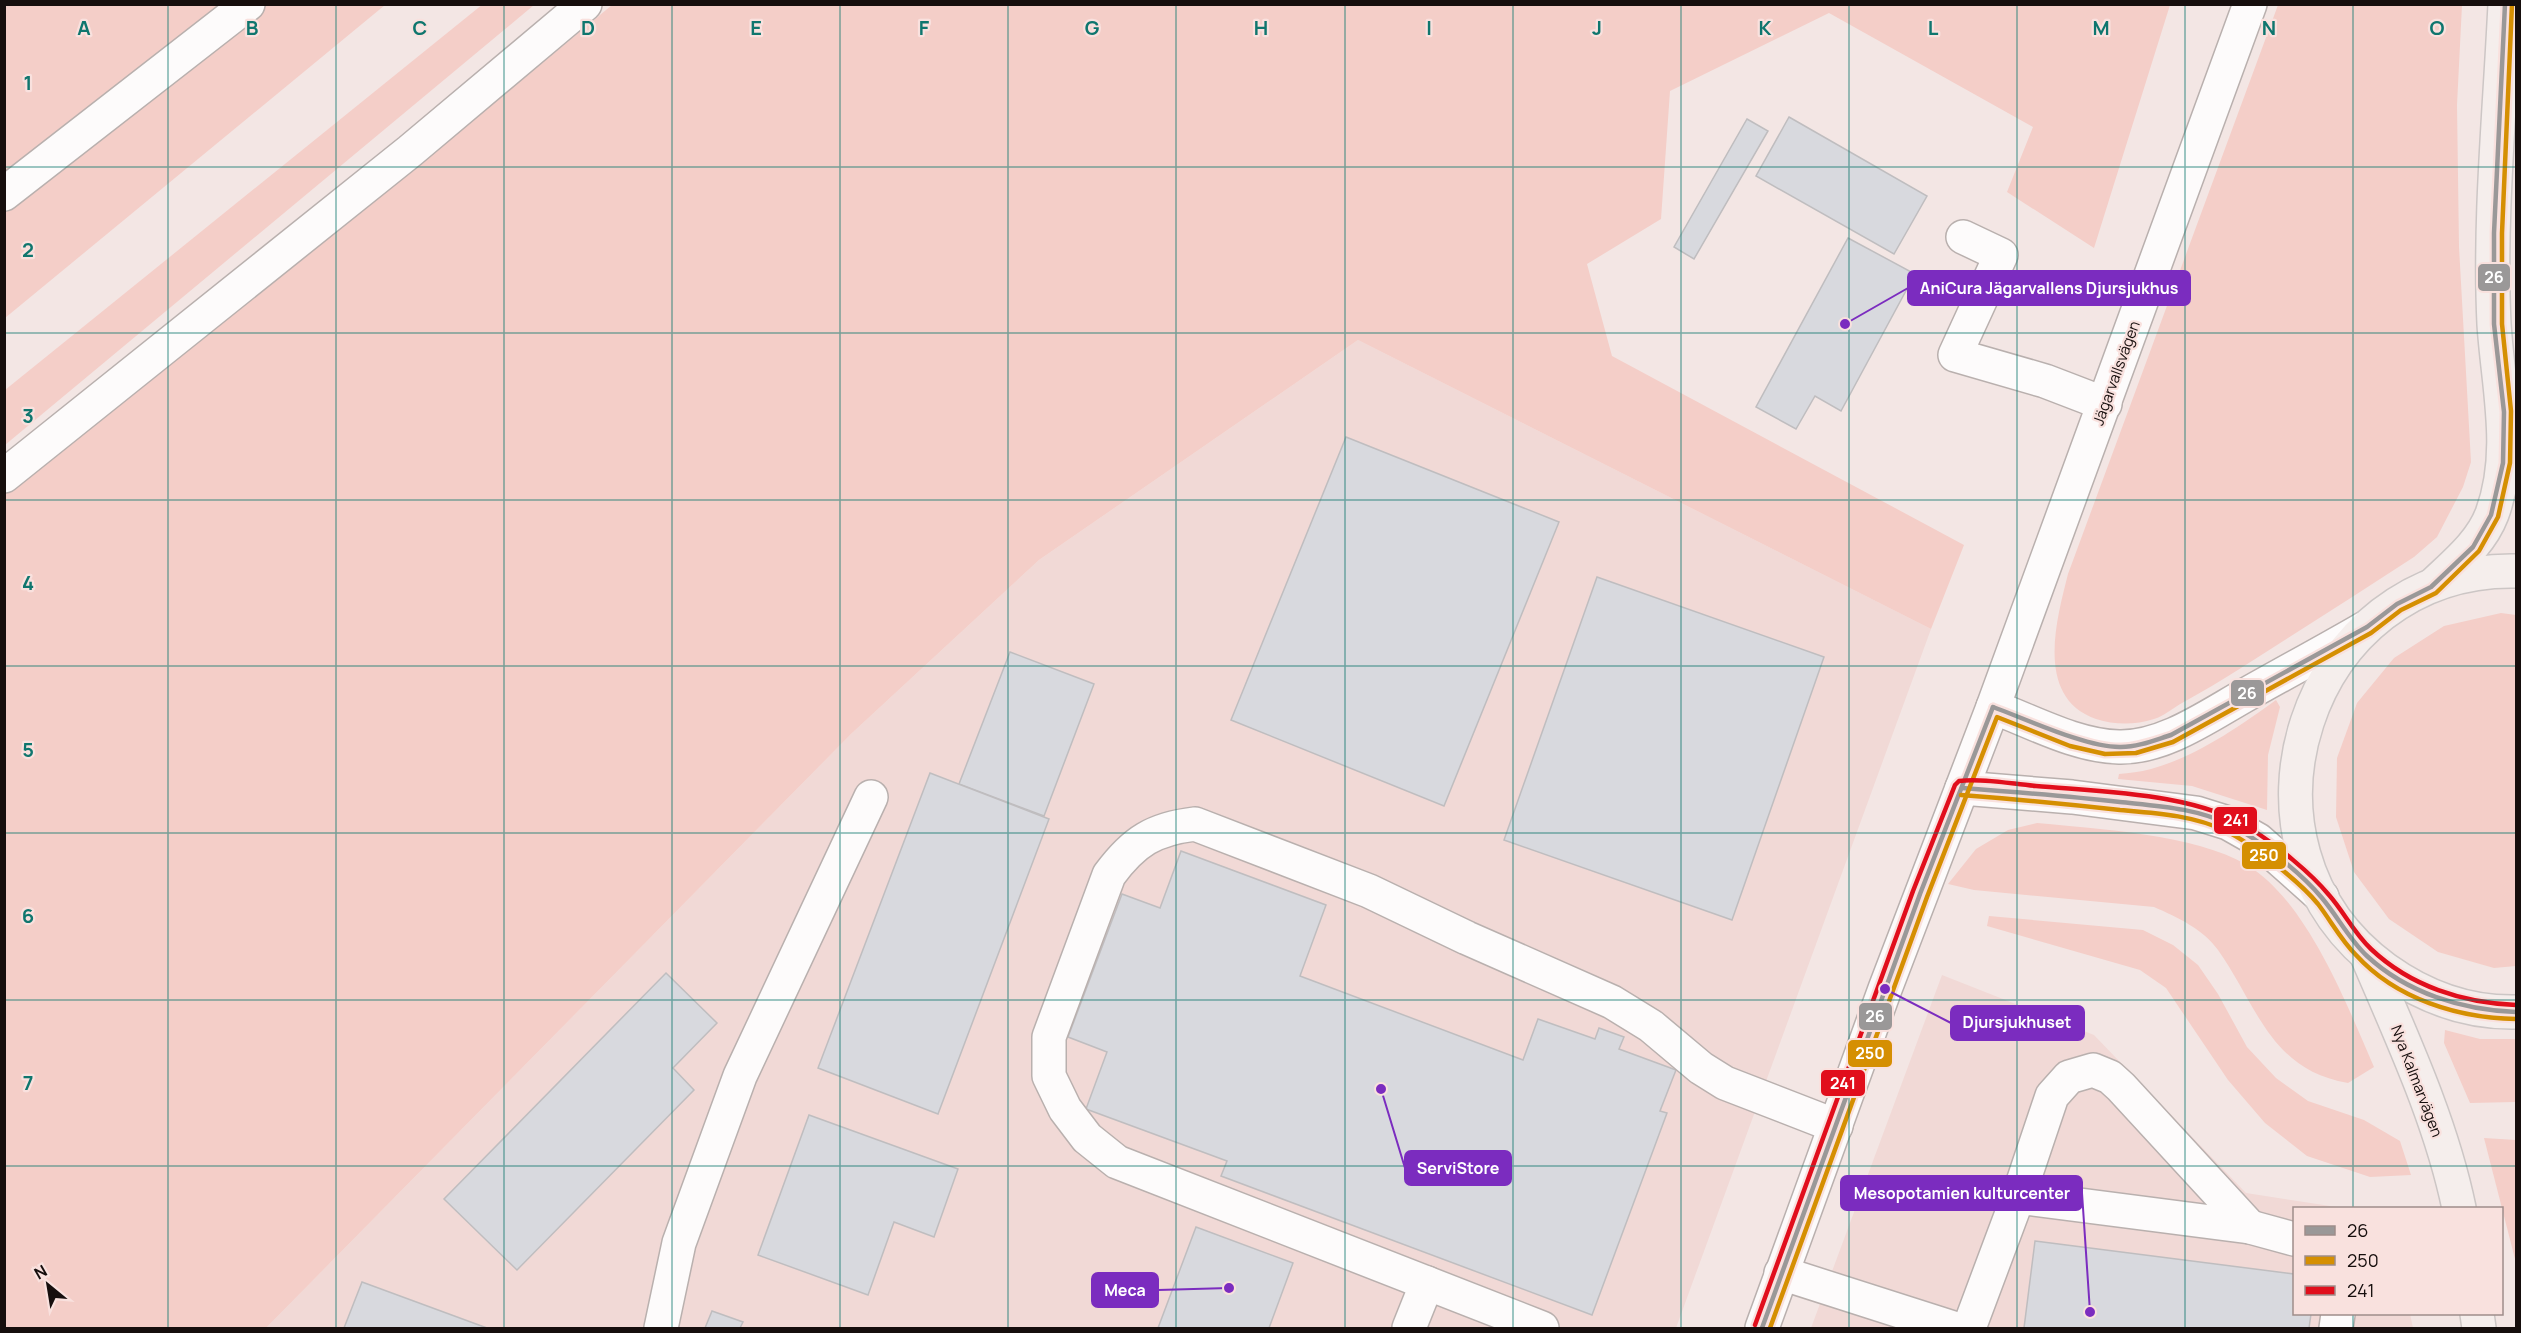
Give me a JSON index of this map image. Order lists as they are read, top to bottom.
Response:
{
  "streets": {
    "main road": ["Nya Kalmarvägen"],
    "street": ["Jägarvallsvägen"]
  },
  "places": [
    "AniCura Jägarvallens Djursjukhus",
    "Djursjukhuset",
    "ServiStore",
    "Meca",
    "Mesopotamien kulturcenter"
  ],
  "lines": ["transit line 26", "transit line 250", "transit line 241"],
  "legend": ["26", "250", "241"],
  "north": "top left",
  "grid": {
    "columns": [
      "A",
      "B",
      "C",
      "D",
      "E",
      "F",
      "G",
      "H",
      "I",
      "J",
      "K",
      "L",
      "M",
      "N",
      "O"
    ],
    "rows": [
      "1",
      "2",
      "3",
      "4",
      "5",
      "6",
      "7"
    ]
  }
}
